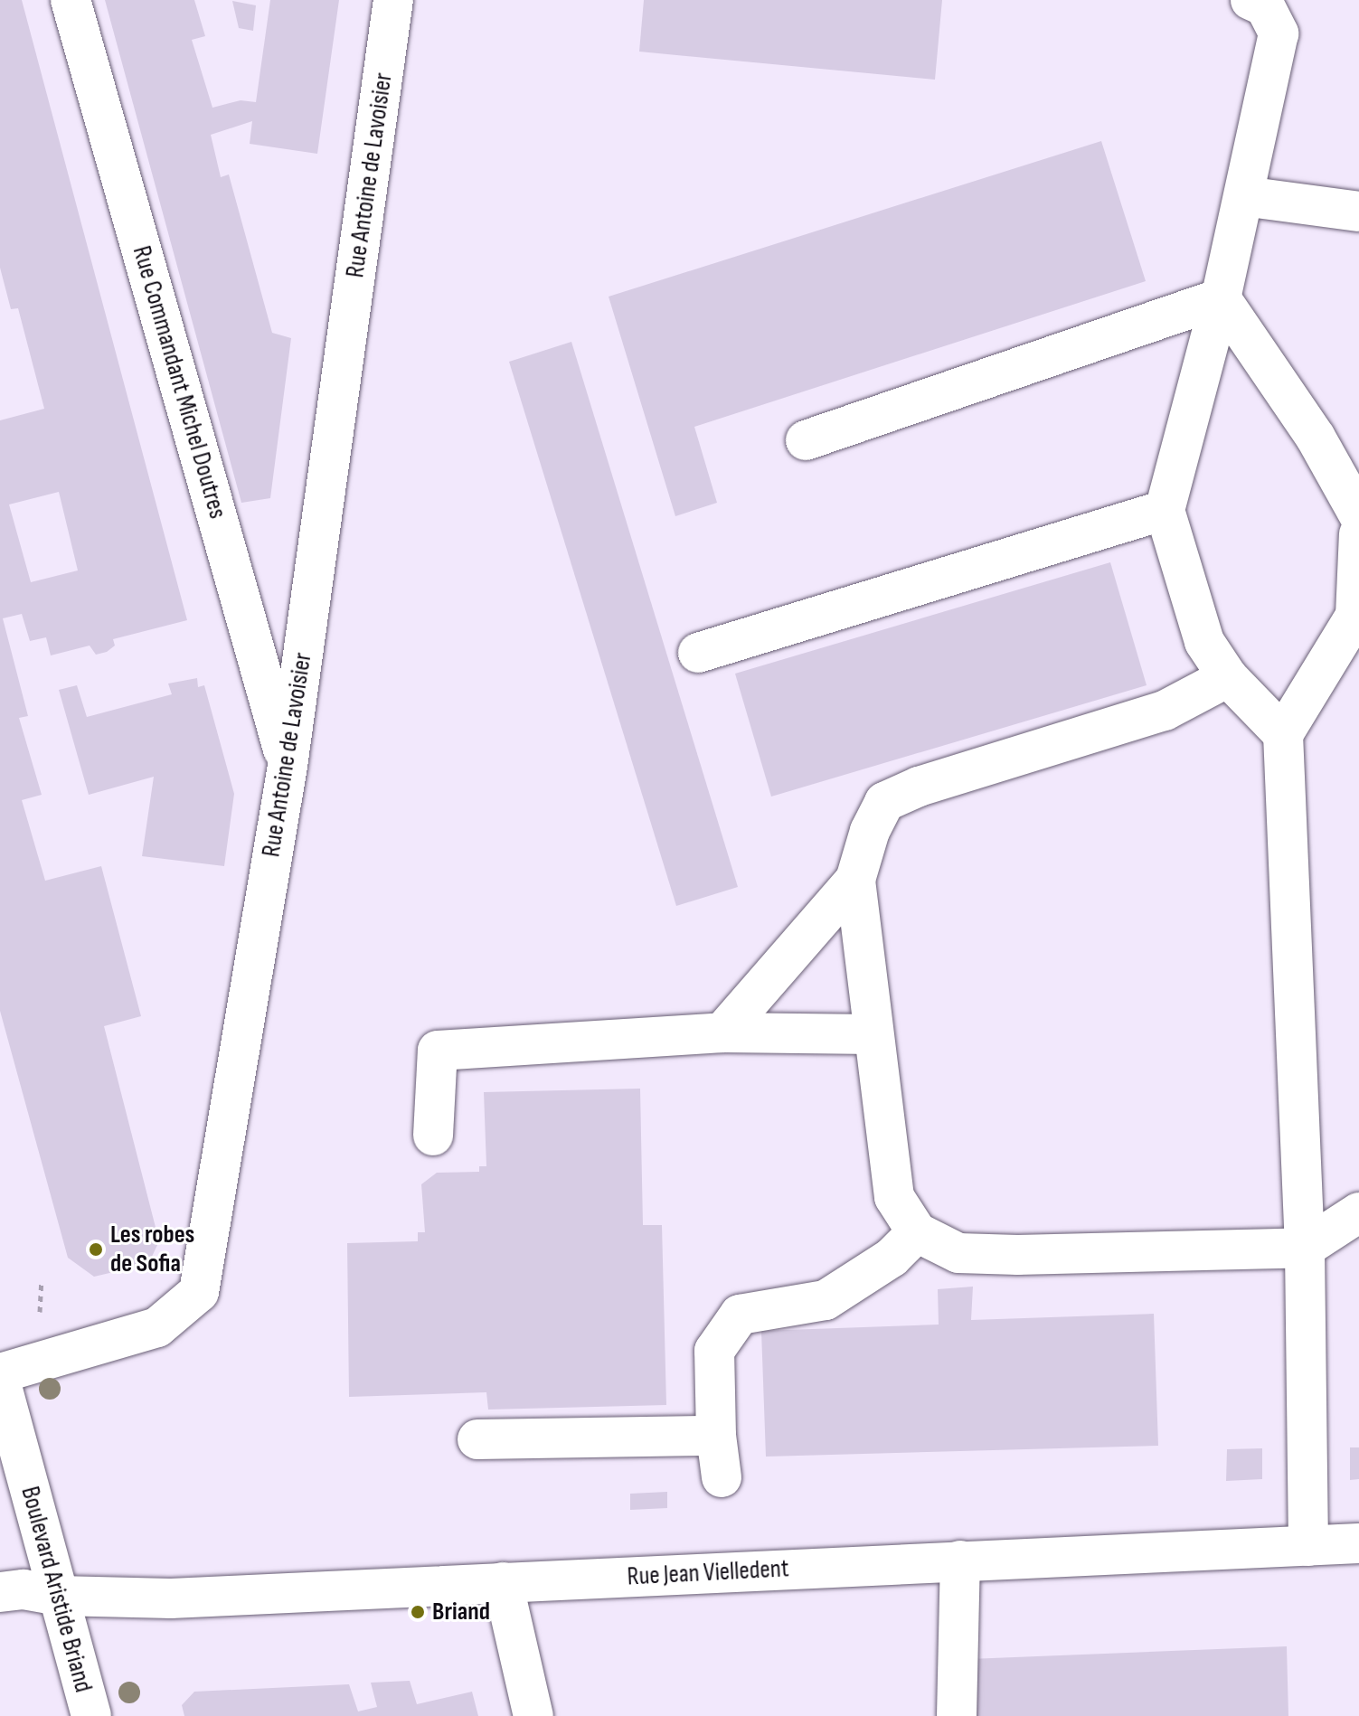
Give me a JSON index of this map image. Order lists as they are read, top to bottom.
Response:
{
  "streets": {
    "street": [
      "Rue Antoine de Lavoisier",
      "Rue Commandant Michel Doutres",
      "Rue Jean Vielledent",
      "Boulevard Aristide Briand"
    ]
  },
  "crossings": [
    ["Rue Antoine de Lavoisier", "Rue Commandant Michel Doutres"],
    ["Rue Jean Vielledent", "Boulevard Aristide Briand"]
  ],
  "places": ["Les robes de Sofia", "Briand"]
}
